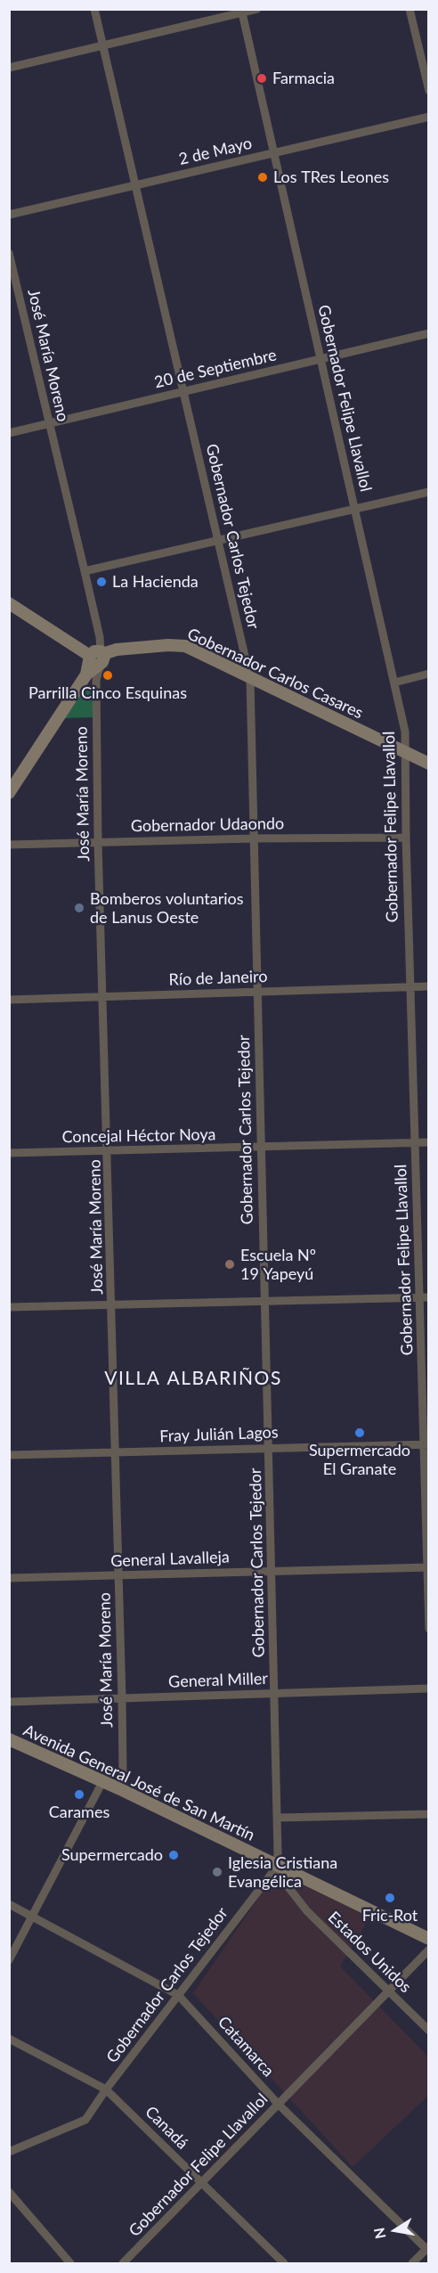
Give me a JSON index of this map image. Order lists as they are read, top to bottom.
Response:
{
  "streets": {
    "street": [
      "2 de Mayo",
      "José María Moreno",
      "20 de Septiembre",
      "Gobernador Felipe Llavallol",
      "Gobernador Carlos Tejedor",
      "Gobernador Carlos Casares",
      "Gobernador Udaondo",
      "Río de Janeiro",
      "Concejal Héctor Noya",
      "Fray Julián Lagos",
      "General Lavalleja",
      "General Miller",
      "Avenida General José de San Martín",
      "Estados Unidos",
      "Catamarca",
      "Canadá"
    ]
  },
  "crossings": [
    ["2 de Mayo", "Gobernador Felipe Llavallol"],
    ["2 de Mayo", "Gobernador Carlos Tejedor"],
    ["José María Moreno", "20 de Septiembre"],
    ["José María Moreno", "Gobernador Carlos Casares"],
    ["José María Moreno", "Gobernador Udaondo"],
    ["José María Moreno", "Río de Janeiro"],
    ["José María Moreno", "Concejal Héctor Noya"],
    ["José María Moreno", "Fray Julián Lagos"],
    ["José María Moreno", "General Lavalleja"],
    ["José María Moreno", "General Miller"],
    ["José María Moreno", "Avenida General José de San Martín"],
    ["20 de Septiembre", "Gobernador Felipe Llavallol"],
    ["20 de Septiembre", "Gobernador Carlos Tejedor"],
    ["Gobernador Felipe Llavallol", "Gobernador Carlos Casares"],
    ["Gobernador Felipe Llavallol", "Gobernador Udaondo"],
    ["Gobernador Felipe Llavallol", "Río de Janeiro"],
    ["Gobernador Felipe Llavallol", "Concejal Héctor Noya"],
    ["Gobernador Felipe Llavallol", "Fray Julián Lagos"],
    ["Gobernador Felipe Llavallol", "General Lavalleja"],
    ["Gobernador Felipe Llavallol", "Estados Unidos"],
    ["Gobernador Felipe Llavallol", "Catamarca"],
    ["Gobernador Felipe Llavallol", "Canadá"],
    ["Gobernador Carlos Tejedor", "Gobernador Carlos Casares"],
    ["Gobernador Carlos Tejedor", "Gobernador Udaondo"],
    ["Gobernador Carlos Tejedor", "Río de Janeiro"],
    ["Gobernador Carlos Tejedor", "Concejal Héctor Noya"],
    ["Gobernador Carlos Tejedor", "Fray Julián Lagos"],
    ["Gobernador Carlos Tejedor", "General Lavalleja"],
    ["Gobernador Carlos Tejedor", "General Miller"],
    ["Gobernador Carlos Tejedor", "Avenida General José de San Martín"],
    ["Gobernador Carlos Tejedor", "Estados Unidos"],
    ["Gobernador Carlos Tejedor", "Catamarca"],
    ["Gobernador Carlos Tejedor", "Canadá"],
    ["Avenida General José de San Martín", "Estados Unidos"]
  ],
  "districts": ["VILLA ALBARIÑOS"],
  "places": [
    "Farmacia",
    "Los TRes Leones",
    "La Hacienda",
    "Parrilla Cinco Esquinas",
    "Bomberos voluntarios de Lanus Oeste",
    "Escuela Nº 19 Yapeyú",
    "Supermercado El Granate",
    "Carames",
    "Supermercado",
    "Iglesia Cristiana Evangélica",
    "Fric-Rot"
  ],
  "north": "left"
}
